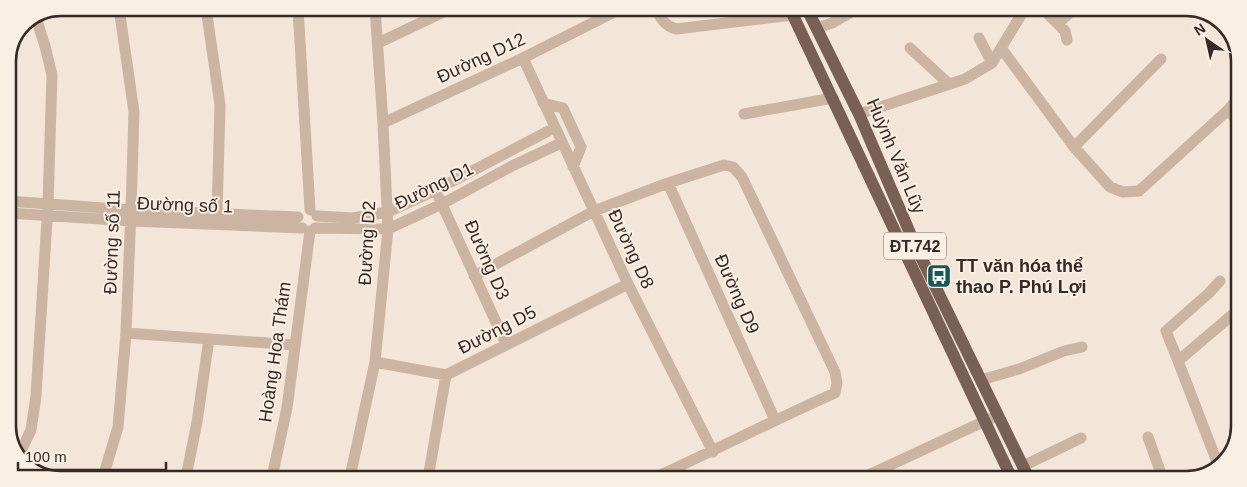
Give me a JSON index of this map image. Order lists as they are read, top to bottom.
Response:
{
  "streets": {
    "main road": ["Huỳnh Văn Lũy", "ĐT.742"],
    "street": [
      "Đường D12",
      "Đường D1",
      "Đường số 1",
      "Đường số 11",
      "Đường D2",
      "Đường D8",
      "Đường D3",
      "Đường D9",
      "Đường D5",
      "Hoàng Hoa Thám"
    ]
  },
  "crossings": [
    ["Đường D12", "Đường D2"],
    ["Đường D12", "Đường D8"],
    ["Đường D1", "Đường số 1"],
    ["Đường D1", "Đường D2"],
    ["Đường D1", "Đường D8"],
    ["Đường D1", "Đường D3"],
    ["Đường D1", "Hoàng Hoa Thám"],
    ["Đường số 1", "Đường số 11"],
    ["Đường số 1", "Hoàng Hoa Thám"],
    ["Đường D2", "Đường D5"],
    ["Đường D8", "Đường D5"],
    ["Đường D3", "Đường D5"]
  ],
  "places": {
    "bus stop": ["TT văn hóa thể thao P. Phú Lợi"]
  },
  "scale_bar": "100 m",
  "north": "top left"
}
